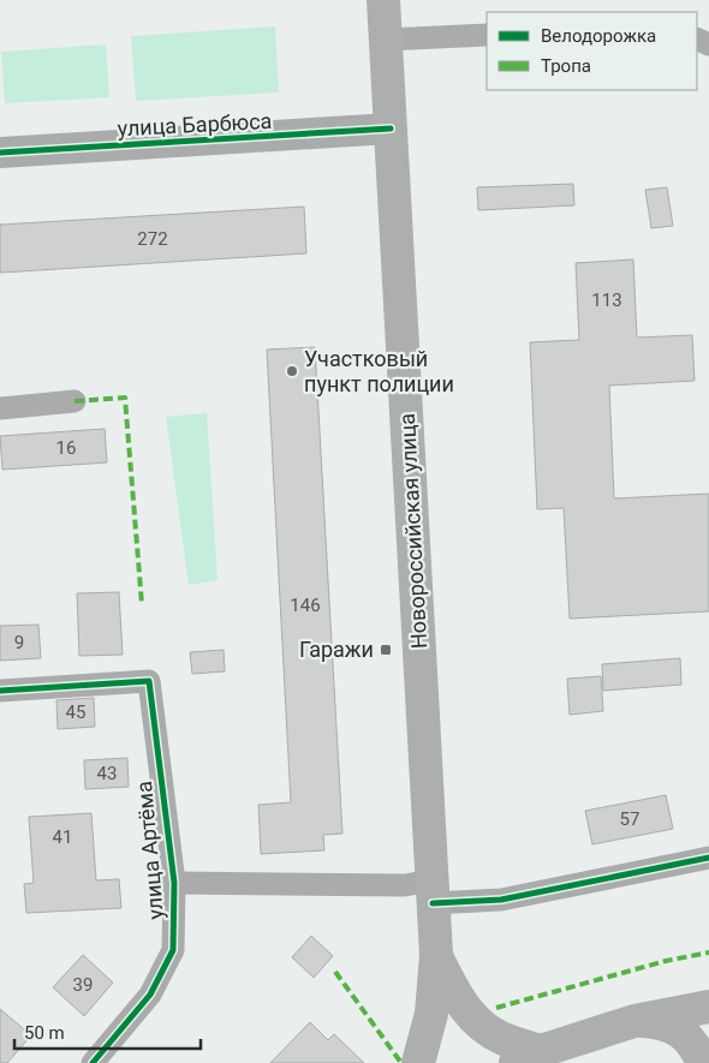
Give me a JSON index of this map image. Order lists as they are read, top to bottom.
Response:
{
  "streets": {
    "main road": ["Новороссийская улица"],
    "street": ["улица Барбюса", "улица Артёма"]
  },
  "crossings": [
    ["улица Барбюса", "Новороссийская улица"]
  ],
  "places": {
    "other": ["Участковый пункт полиции"],
    "transit": ["Гаражи"]
  },
  "house_numbers": [
    "272",
    "113",
    "16",
    "146",
    "9",
    "45",
    "43",
    "57",
    "41",
    "39"
  ],
  "legend": ["Велодорожка", "Тропа"],
  "scale_bar": "50 m"
}
